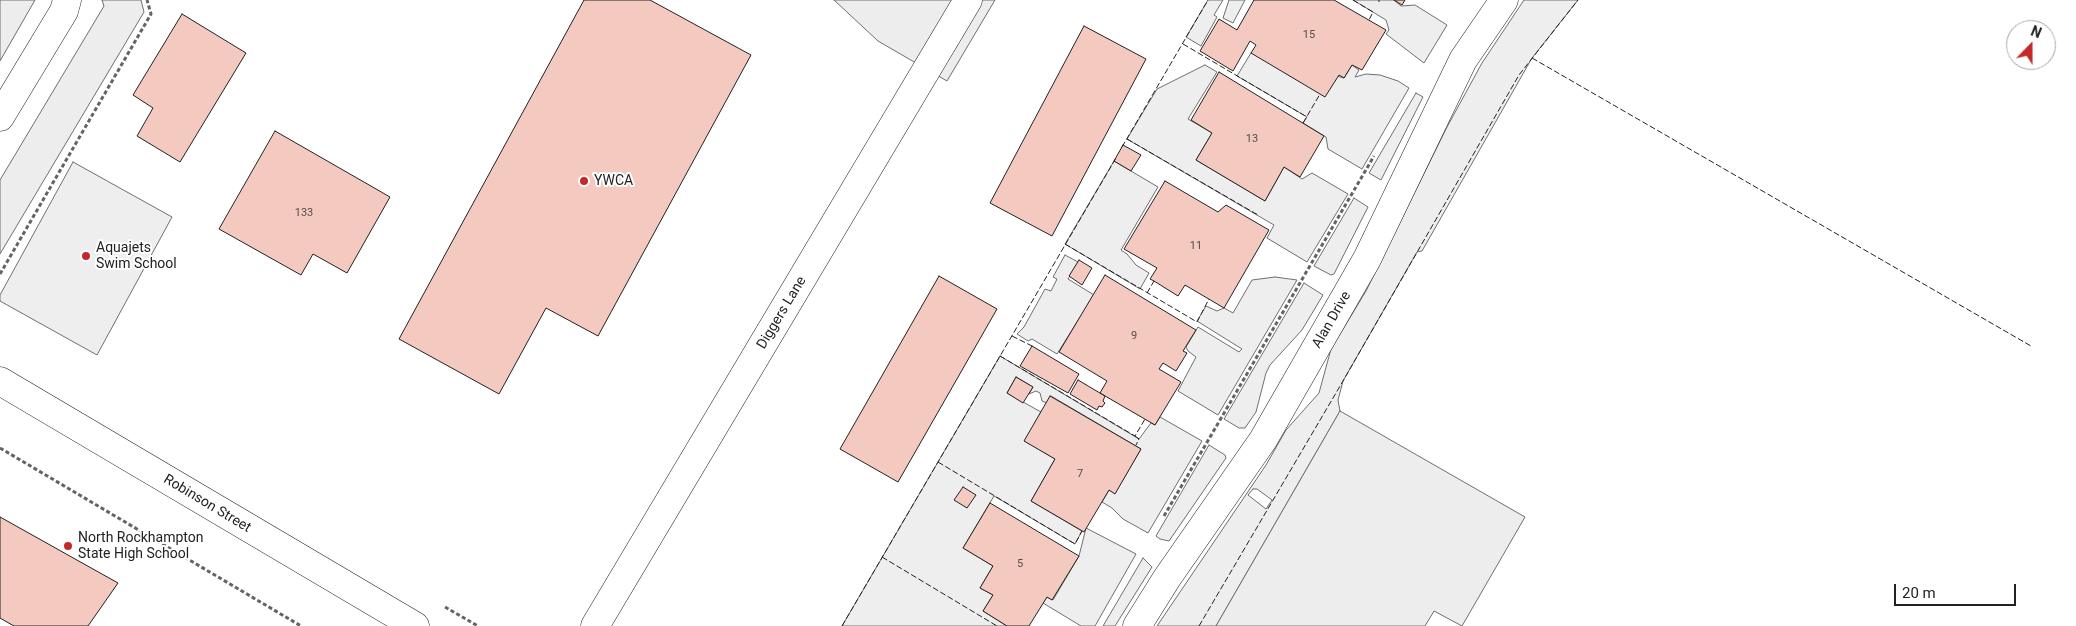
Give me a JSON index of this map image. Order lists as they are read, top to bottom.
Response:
{
  "streets": {
    "street": ["Diggers Lane", "Alan Drive", "Robinson Street"]
  },
  "places": ["YWCA", "Aquajets Swim School", "North Rockhampton State High School"],
  "house_numbers": [
    "15",
    "13",
    "133",
    "11",
    "9",
    "7",
    "5"
  ],
  "scale_bar": "20 m",
  "north": "top"
}
